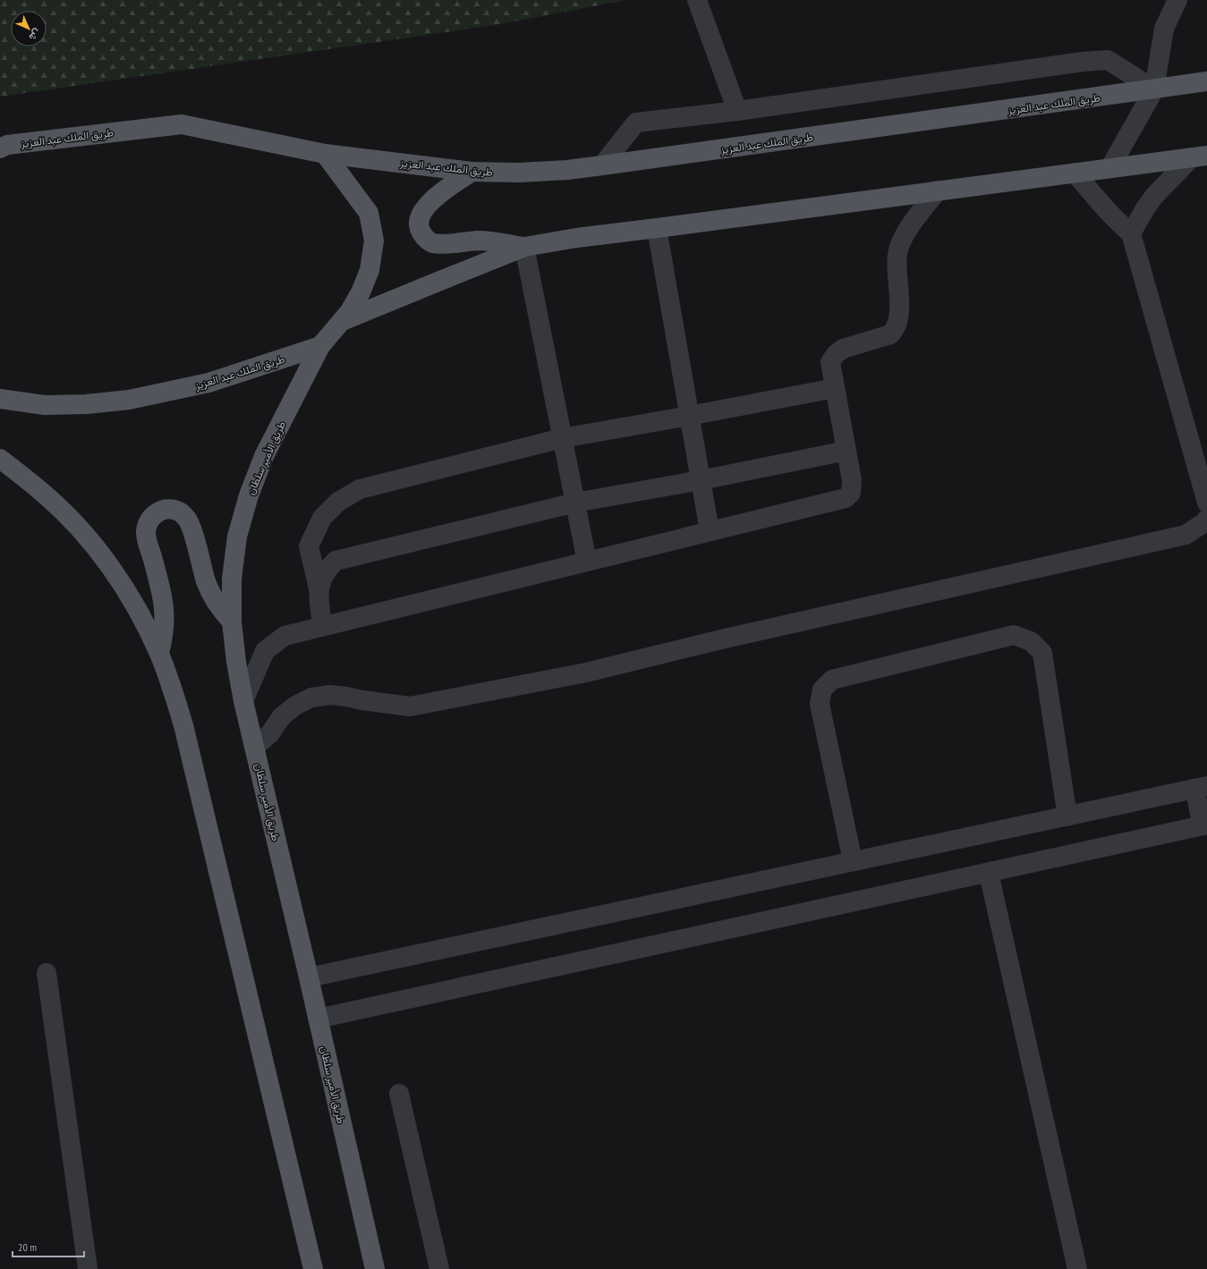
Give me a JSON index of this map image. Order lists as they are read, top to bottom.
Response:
{
  "streets": {
    "main road": ["طريق الملك عبد العزيز", "طريق الأمير سلطان"]
  },
  "crossings": [
    ["طريق الملك عبد العزيز", "طريق الأمير سلطان"]
  ],
  "scale_bar": "20 m",
  "north": "bottom right"
}
